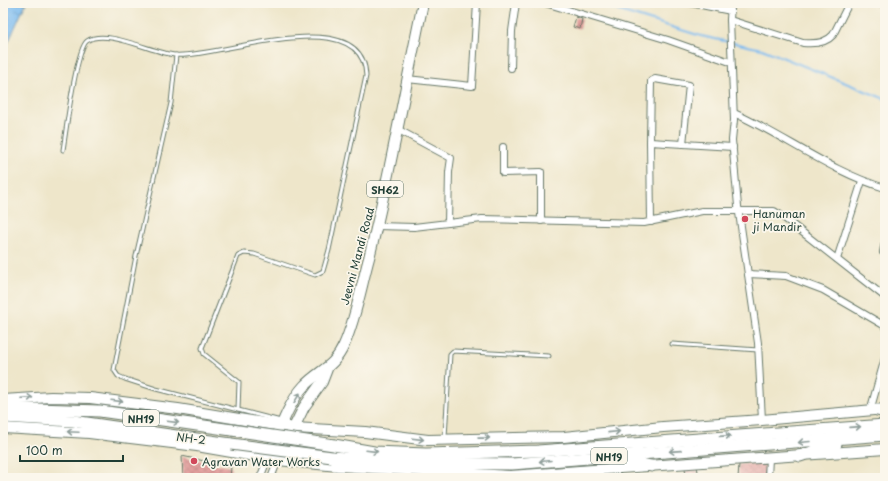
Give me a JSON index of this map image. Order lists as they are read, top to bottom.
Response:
{
  "streets": {
    "highway": ["NH19", "NH-2"],
    "main road": ["SH62", "Jeevni Mandi Road"]
  },
  "crossings": [
    ["NH19", "NH-2"]
  ],
  "places": ["Hanuman ji Mandir", "Agravan Water Works"],
  "scale_bar": "100 m"
}
